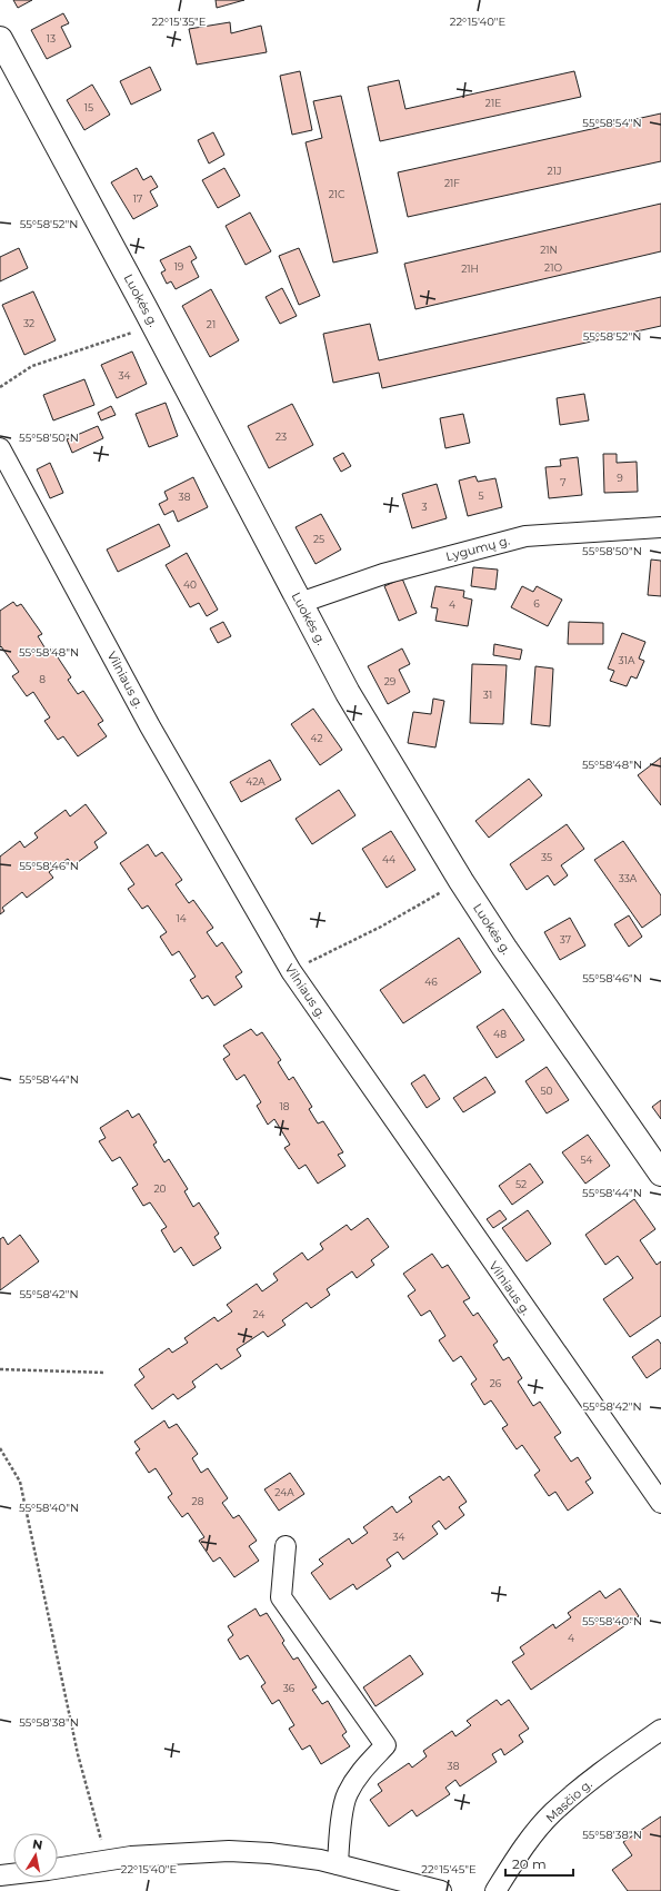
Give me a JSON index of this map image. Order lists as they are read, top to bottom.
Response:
{
  "streets": {
    "main road": ["Luokės g."],
    "street": ["Lygumų g.", "Vilniaus g.", "Masčio g."]
  },
  "crossings": [
    ["Luokės g.", "Lygumų g."]
  ],
  "house_numbers": [
    "13",
    "21E",
    "15",
    "21J",
    "21F",
    "21C",
    "17",
    "21N",
    "19",
    "21O",
    "21H",
    "32",
    "21",
    "34",
    "23",
    "9",
    "7",
    "5",
    "38",
    "3",
    "25",
    "40",
    "6",
    "4",
    "31A",
    "8",
    "29",
    "31",
    "42",
    "42A",
    "35",
    "44",
    "33A",
    "14",
    "37",
    "46",
    "48",
    "50",
    "18",
    "54",
    "52",
    "20",
    "24",
    "26",
    "24A",
    "28",
    "34",
    "4",
    "36",
    "38"
  ],
  "scale_bar": "20 m",
  "north": "top",
  "coordinates": [
    "22°15'35\"E",
    "22°15'40\"E",
    "55°58'54\"N",
    "55°58'52\"N",
    "55°58'50\"N",
    "55°58'48\"N",
    "55°58'46\"N",
    "55°58'44\"N",
    "55°58'42\"N",
    "55°58'40\"N",
    "55°58'38\"N",
    "22°15'45\"E"
  ]
}
